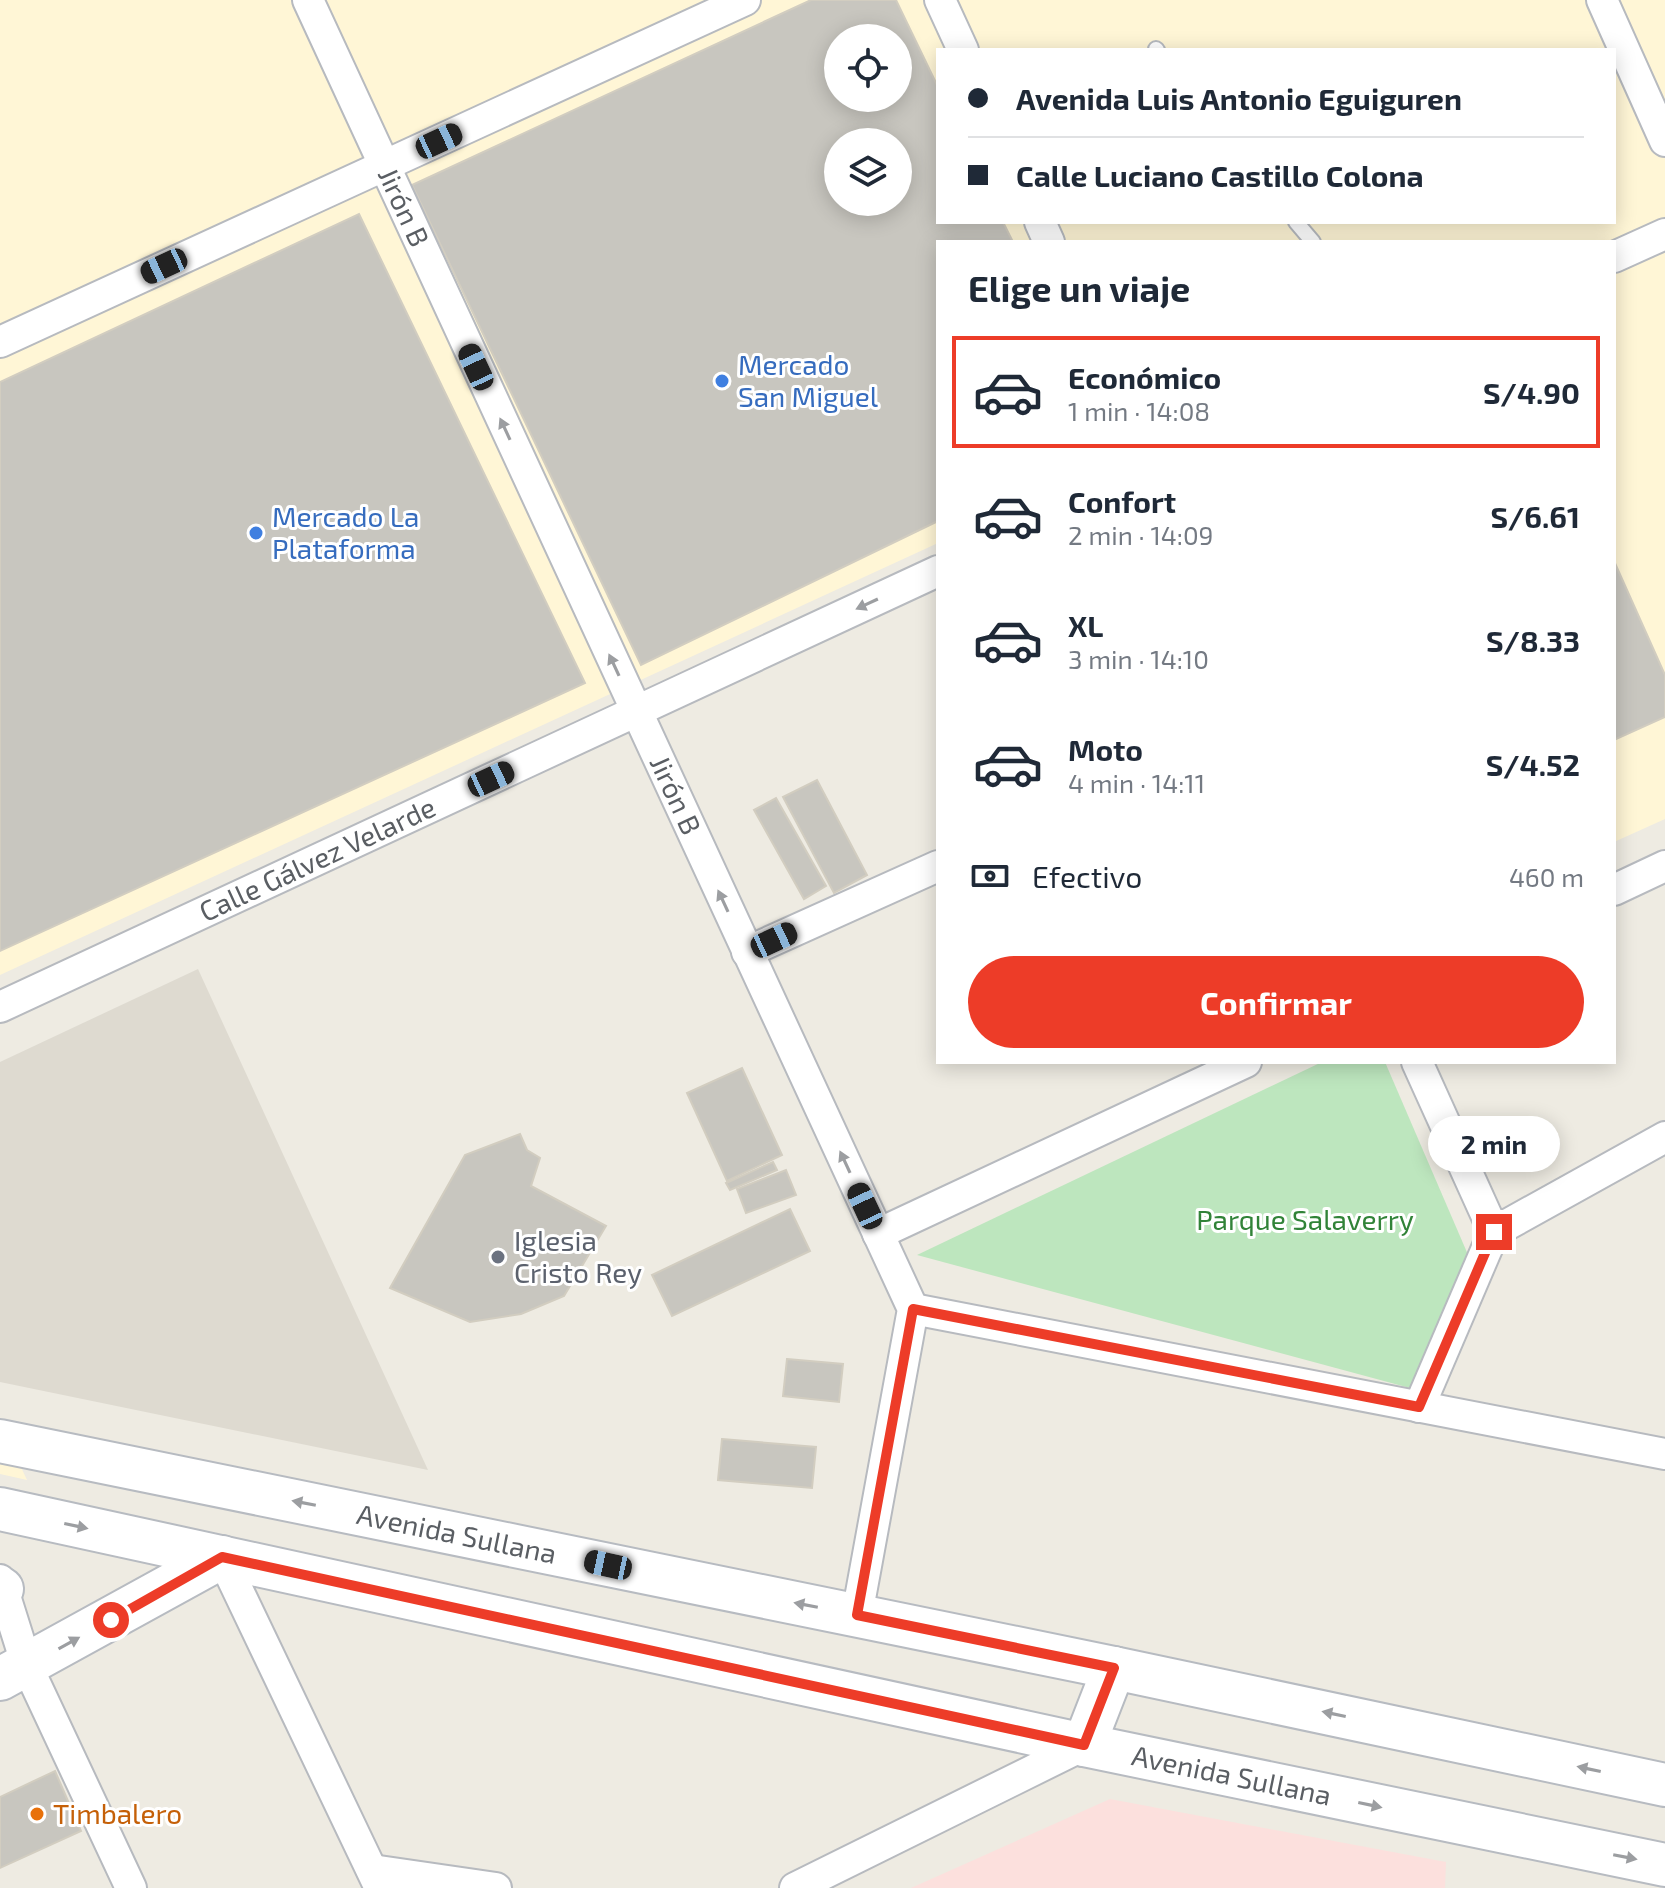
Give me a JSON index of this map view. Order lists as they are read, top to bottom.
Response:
{
  "streets": {
    "main road": ["Avenida Sullana"],
    "street": ["Jirón B", "Calle Gálvez Velarde"]
  },
  "crossings": [
    ["Jirón B", "Calle Gálvez Velarde"]
  ],
  "one_way": ["Jirón B"],
  "parks": ["Parque Salaverry"],
  "places": [
    "Mercado San Miguel",
    "Mercado La Plataforma",
    "Iglesia Cristo Rey",
    "Timbalero"
  ],
  "page": {
    "banner": ["Avenida Luis Antonio Eguiguren", "Calle Luciano Castillo Colona"],
    "heading": "Elige un viaje",
    "list": [
      {
        "name": "Económico",
        "note": "1 min · 14:08",
        "value": "S/4.90"
      },
      {
        "name": "Confort",
        "note": "2 min · 14:09",
        "value": "S/6.61"
      },
      {
        "name": "XL",
        "note": "3 min · 14:10",
        "value": "S/8.33"
      },
      {
        "name": "Moto",
        "note": "4 min · 14:11",
        "value": "S/4.52"
      }
    ],
    "pay": ["Efectivo", "460 m"],
    "buttons": "Confirmar",
    "bubble": "2 min"
  }
}
